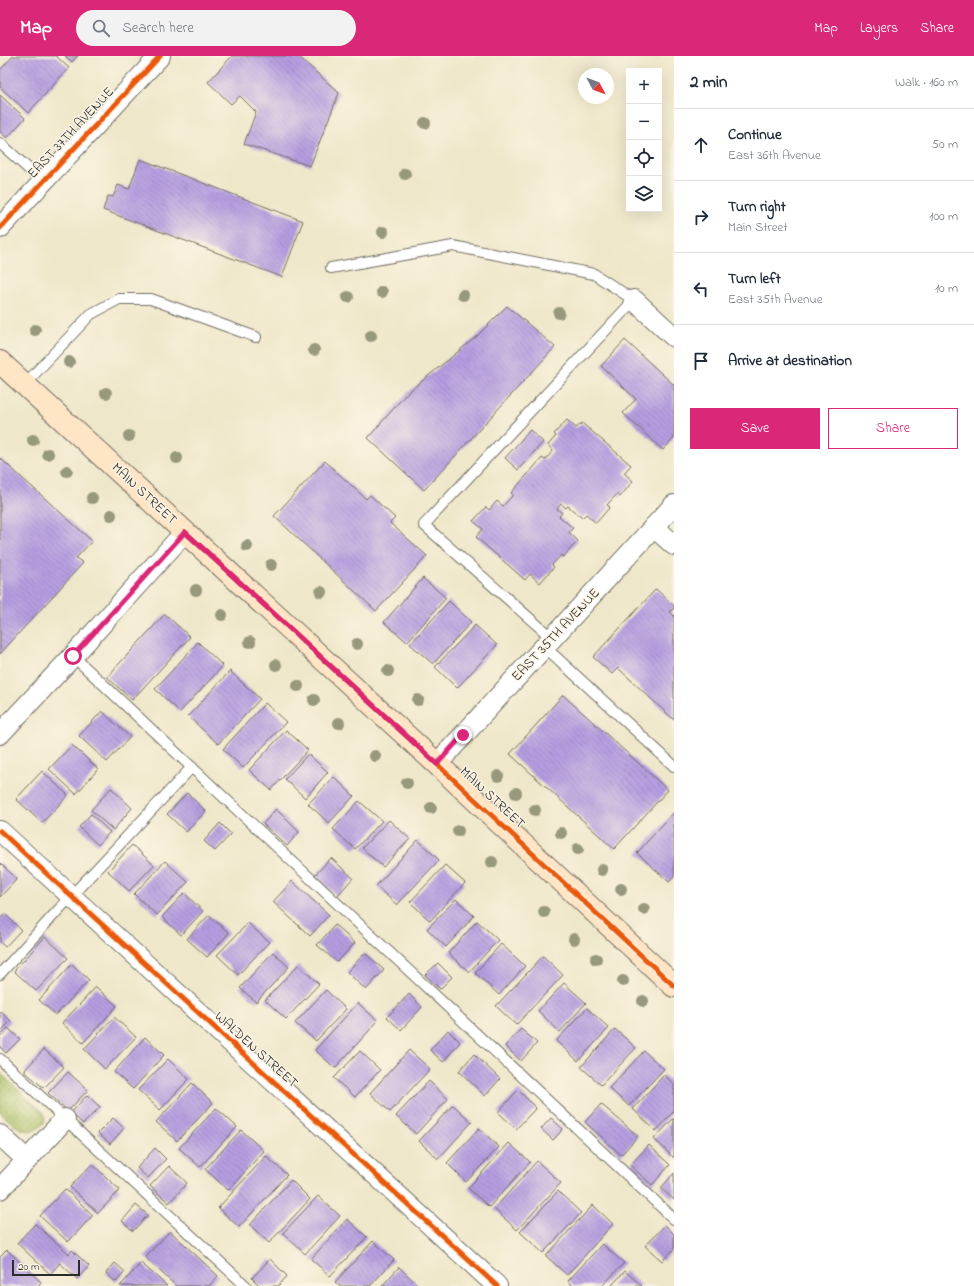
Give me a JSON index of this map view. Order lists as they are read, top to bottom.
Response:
{
  "streets": {
    "main road": ["MAIN STREET"],
    "street": ["EAST 37TH AVENUE", "EAST 35TH AVENUE", "WALDEN STREET"]
  },
  "crossings": [
    ["MAIN STREET", "EAST 35TH AVENUE"]
  ],
  "scale_bar": "20 m",
  "north": "bottom right",
  "page": {
    "header": "Map",
    "search": "Search here",
    "nav": ["Map", "Layers", "Share"],
    "heading": ["2 min", "Walk · 160 m"],
    "map_buttons": ["+", "−"],
    "list": [
      ["Continue", "East 36th Avenue", "50 m"],
      ["Turn right", "Main Street", "100 m"],
      ["Turn left", "East 35th Avenue", "10 m"],
      "Arrive at destination"
    ],
    "buttons": ["Save", "Share"],
    "scale": "20 m"
  }
}
